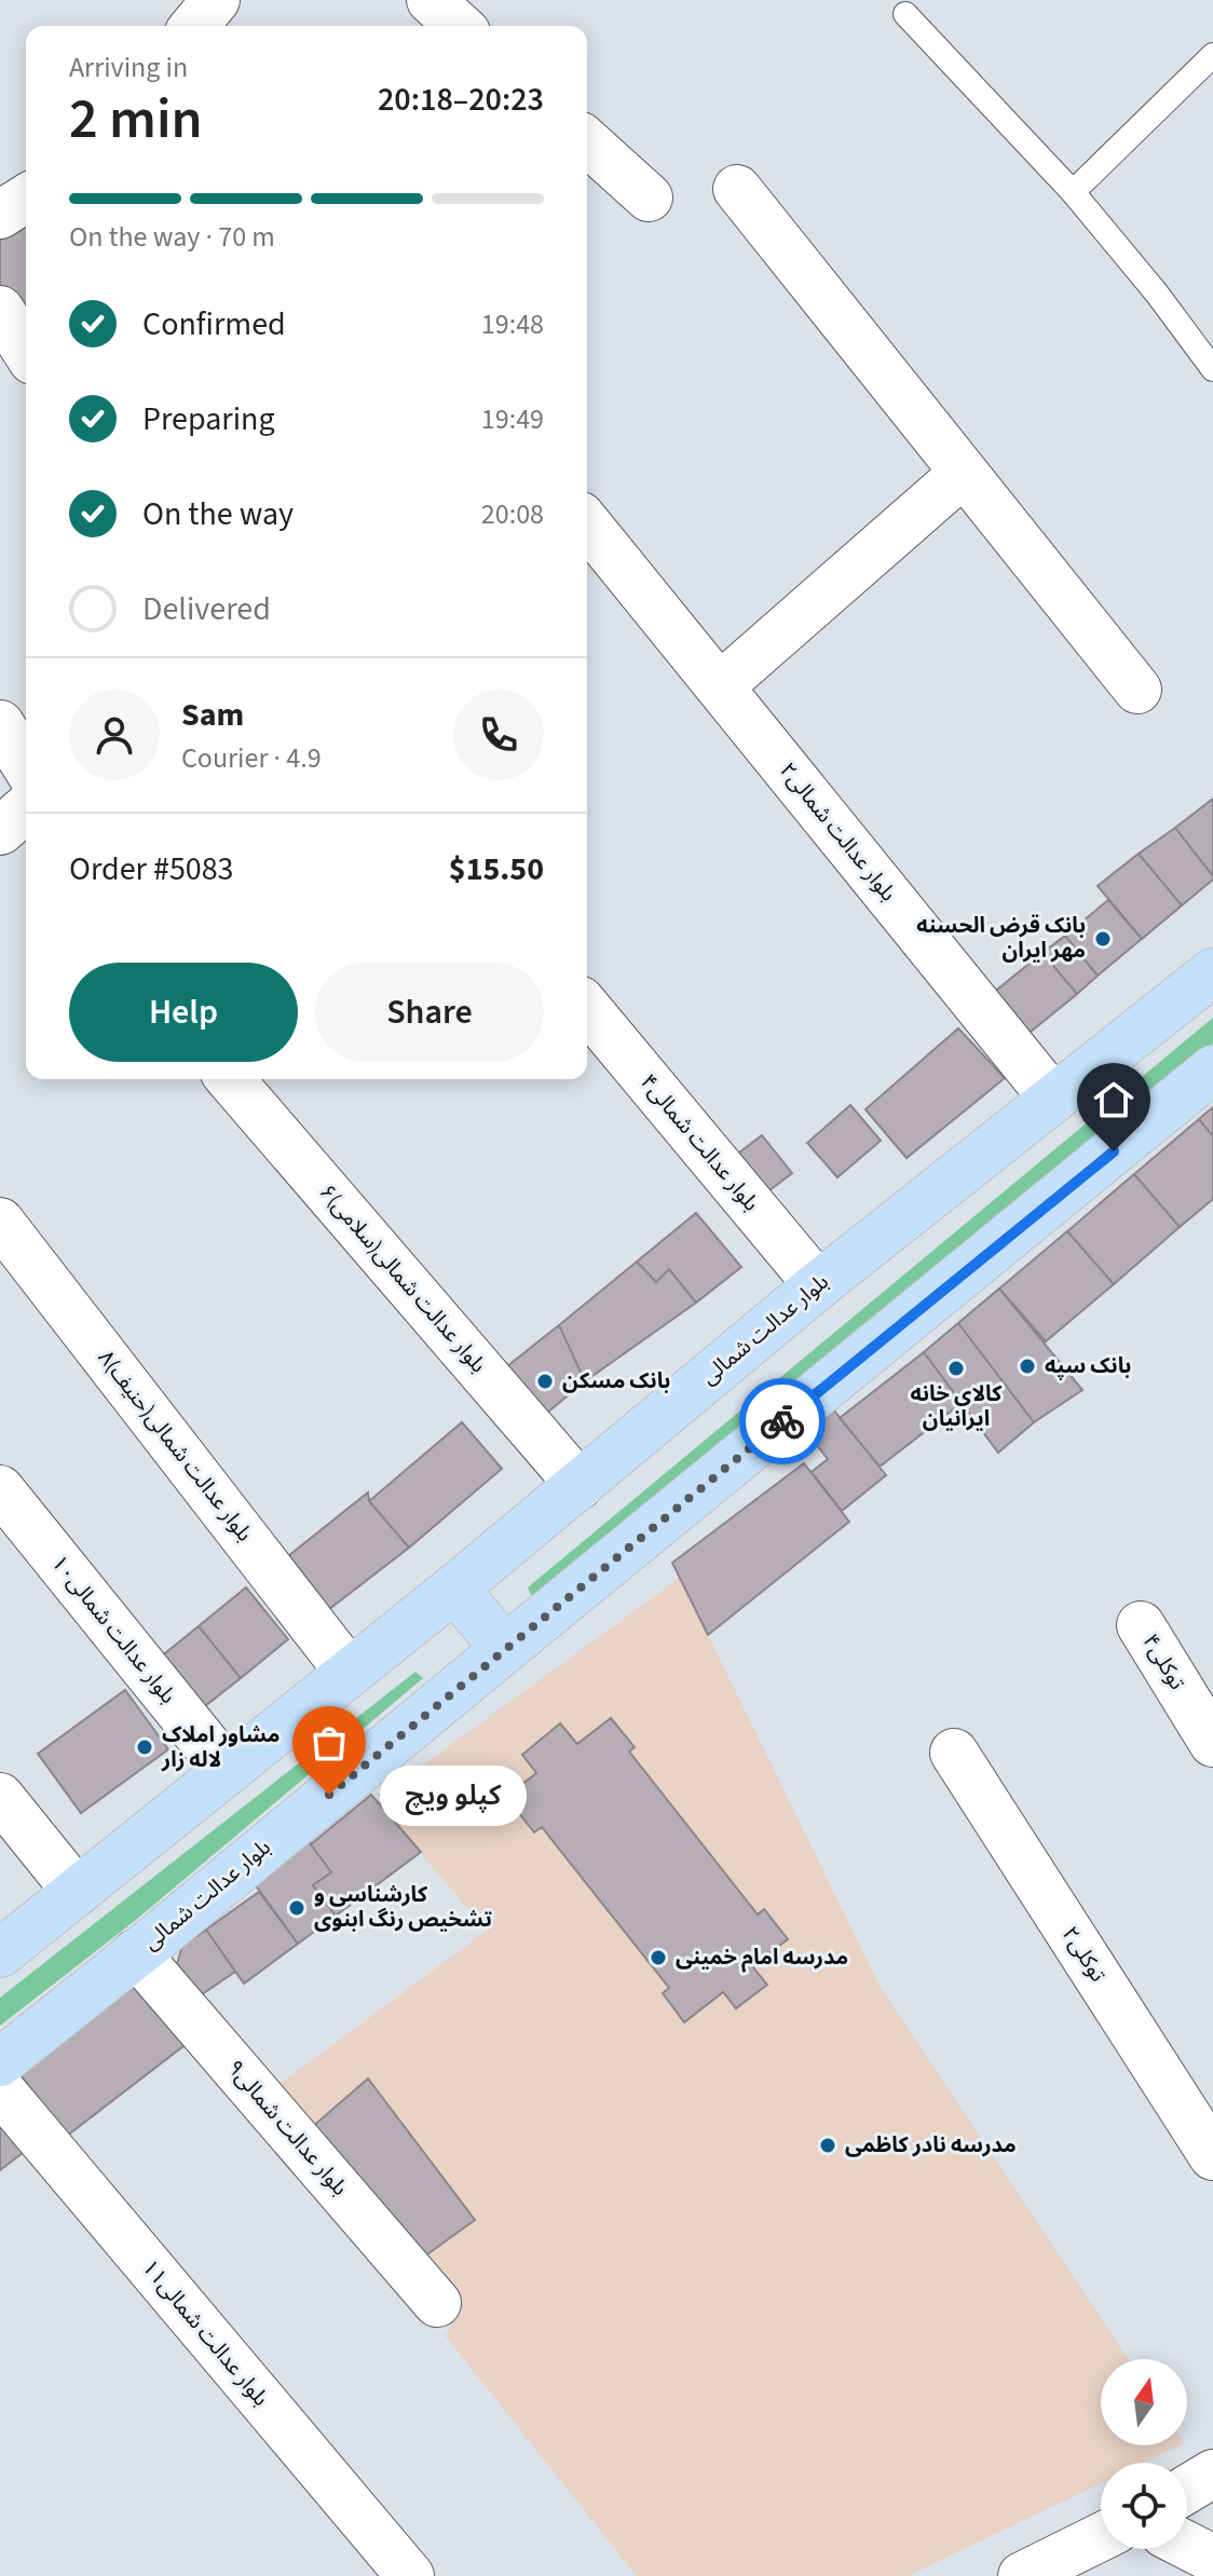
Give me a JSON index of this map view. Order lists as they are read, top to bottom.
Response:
{
  "streets": {
    "main road": ["بلوار عدالت شمالی"],
    "street": [
      "بلوار عدالت شمالی۲",
      "بلوار عدالت شمالی۴",
      "۶بلوار عدالت شمالی(سلامی)",
      "۸بلوار عدالت شمالی(حنیف)",
      "بلوار عدالت شمالی۱۰",
      "توکلی۴",
      "توکلی۲",
      "بلوار عدالت شمالی۹",
      "بلوار عدالت شمالی۱۱"
    ]
  },
  "crossings": [
    ["بلوار عدالت شمالی۲", "بلوار عدالت شمالی"],
    ["بلوار عدالت شمالی۴", "بلوار عدالت شمالی"],
    ["۶بلوار عدالت شمالی(سلامی)", "بلوار عدالت شمالی"],
    ["بلوار عدالت شمالی", "۸بلوار عدالت شمالی(حنیف)"],
    ["بلوار عدالت شمالی", "بلوار عدالت شمالی۱۰"],
    ["بلوار عدالت شمالی", "بلوار عدالت شمالی۹"]
  ],
  "places": [
    "بانک قرض الحسنه مهر ایران",
    "بانک سپه",
    "کالای خانه ایرانیان",
    "بانک مسکن",
    "مشاور املاک لاله زار",
    "کپلو ویچ",
    "کارشناسی و تشخیص رنگ ابنوی",
    "مدرسه امام خمینی",
    "مدرسه نادر کاظمی"
  ],
  "north": "top",
  "page": {
    "heading": ["2 min", "Arriving in", "20:18–20:23"],
    "panel": [
      "Sam",
      "Courier · 4.9",
      "Order #5083",
      "$15.50"
    ],
    "bar": "On the way · 70 m",
    "list": [
      ["Confirmed", "19:48"],
      ["Preparing", "19:49"],
      ["On the way", "20:08"],
      "Delivered"
    ],
    "buttons": ["Help", "Share"],
    "bubble": "کپلو ویچ"
  }
}
